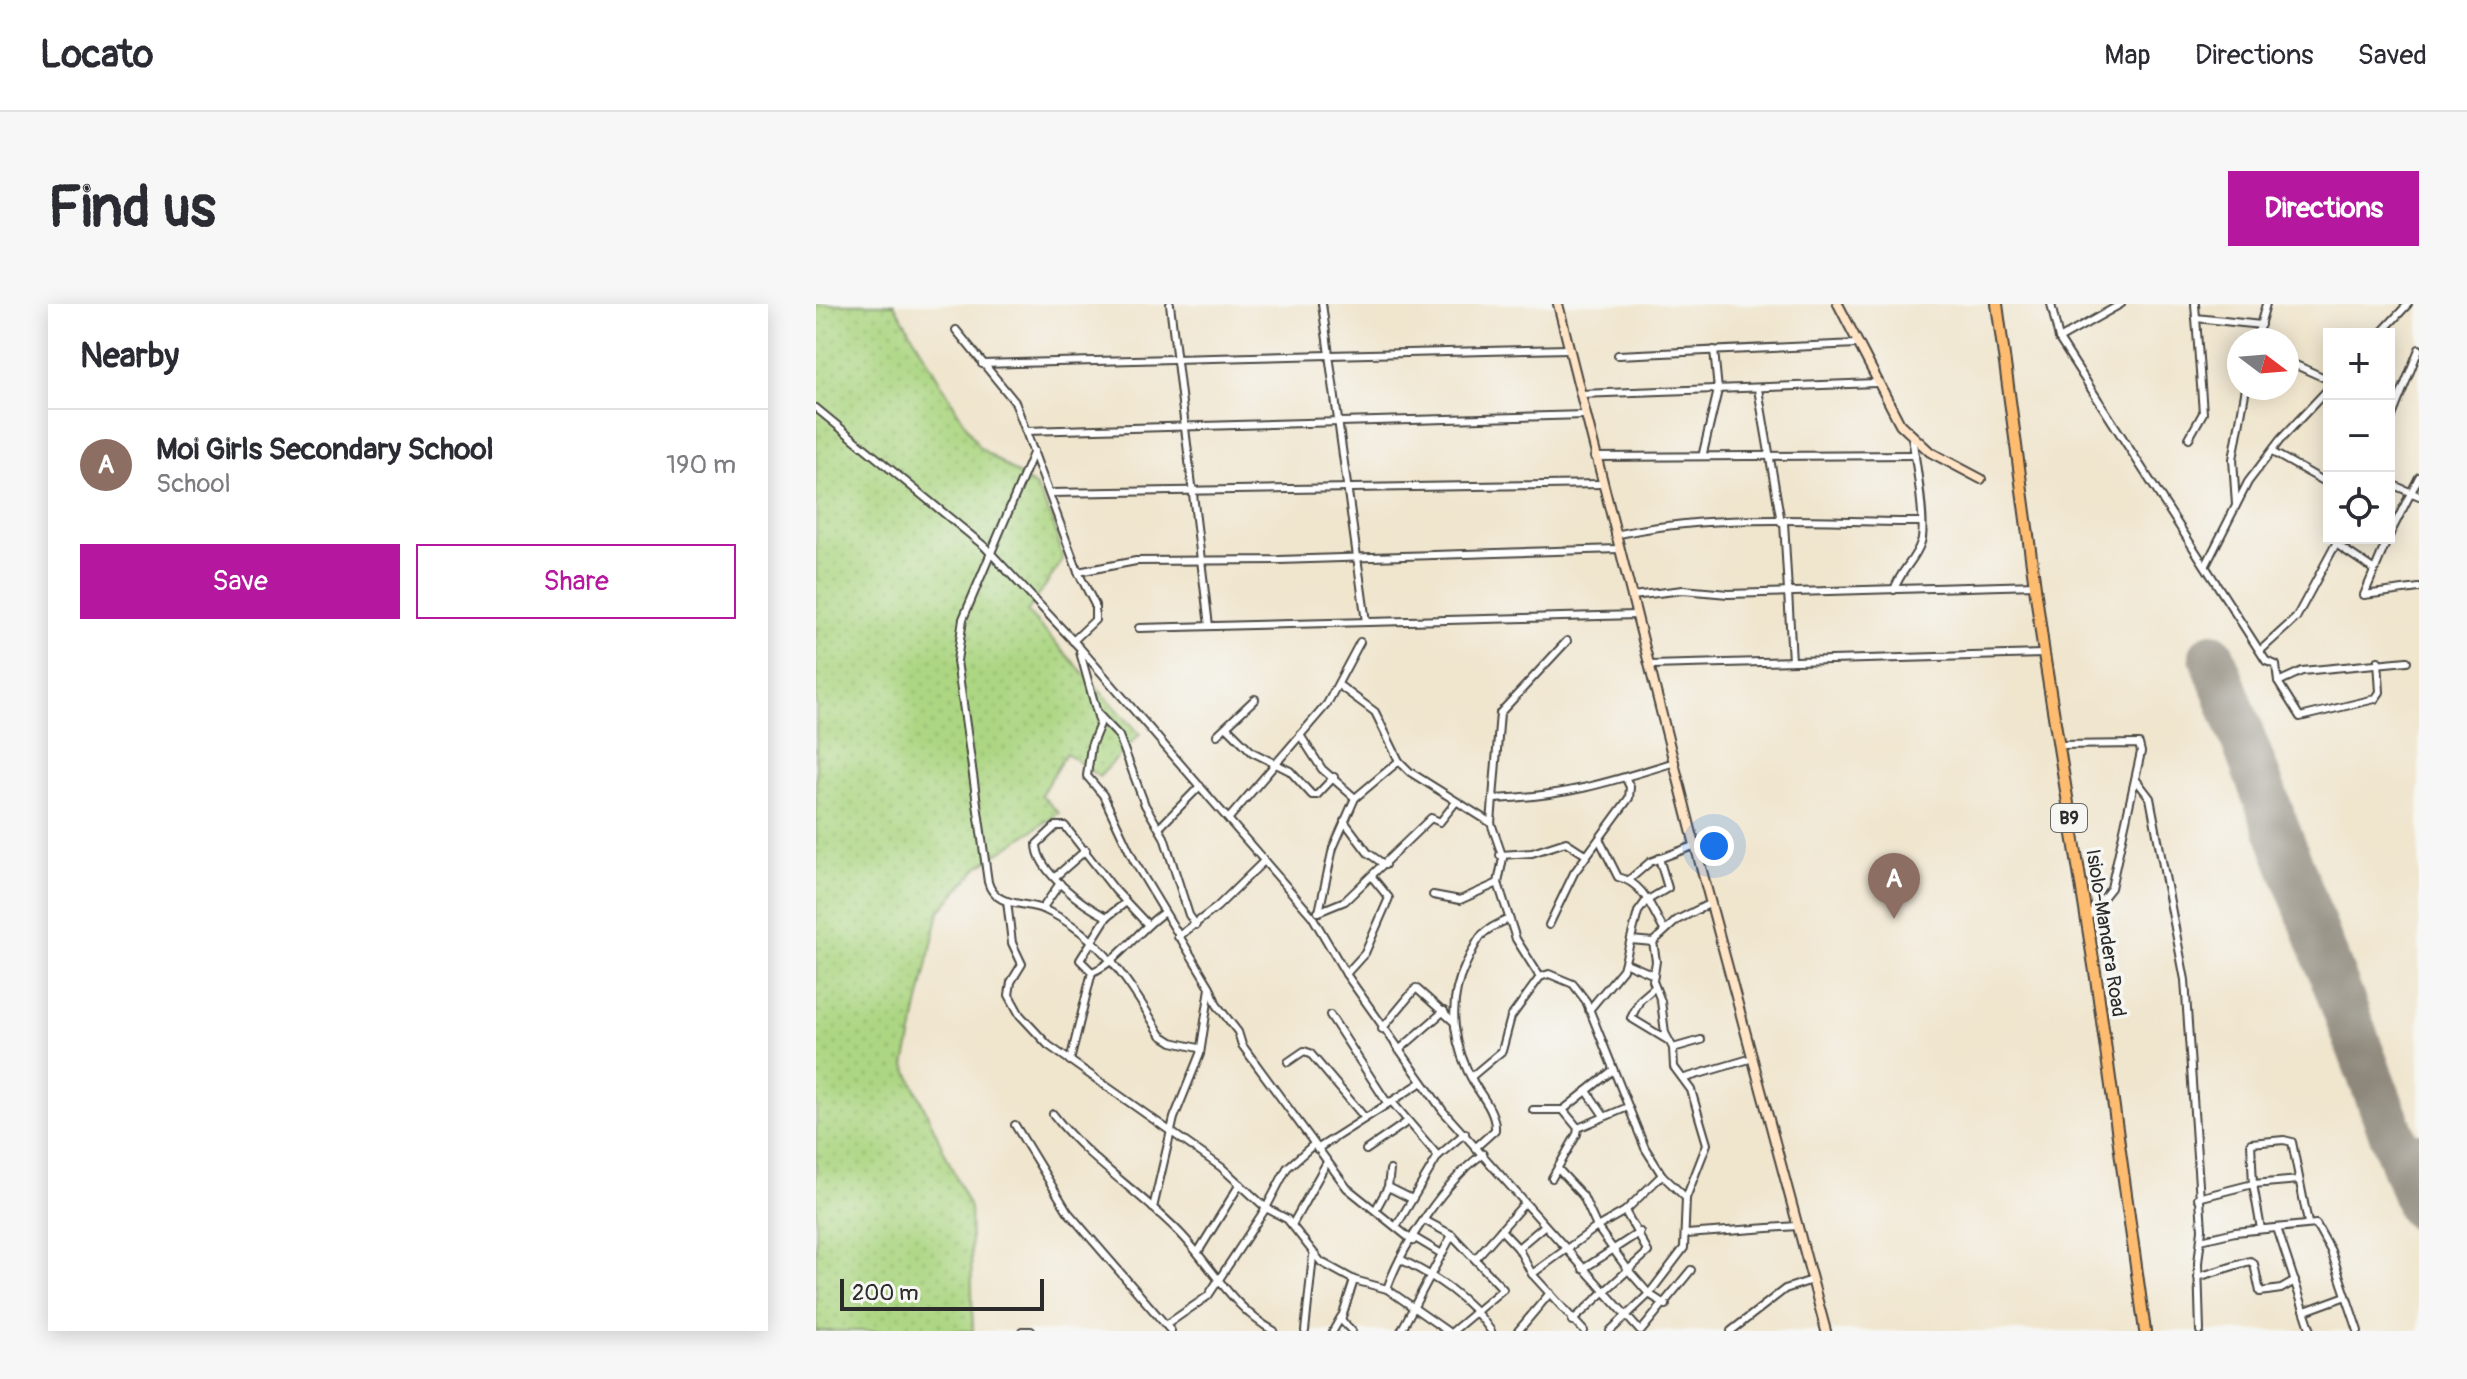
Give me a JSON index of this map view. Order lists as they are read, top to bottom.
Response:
{
  "streets": {
    "highway": ["B9", "Isiolo-Mandera Road"]
  },
  "scale_bar": "200 m",
  "north": "right",
  "page": {
    "header": "Locato",
    "nav": ["Map", "Directions", "Saved"],
    "buttons": [
      "Directions",
      ["Save", "Share"]
    ],
    "title": "Find us",
    "heading": "Nearby",
    "map_buttons": ["+", "−"],
    "list": [
      {
        "mark": "A",
        "name": "Moi Girls Secondary School",
        "note": "School",
        "value": "190 m"
      }
    ],
    "pins": "A",
    "scale": "200 m"
  }
}
